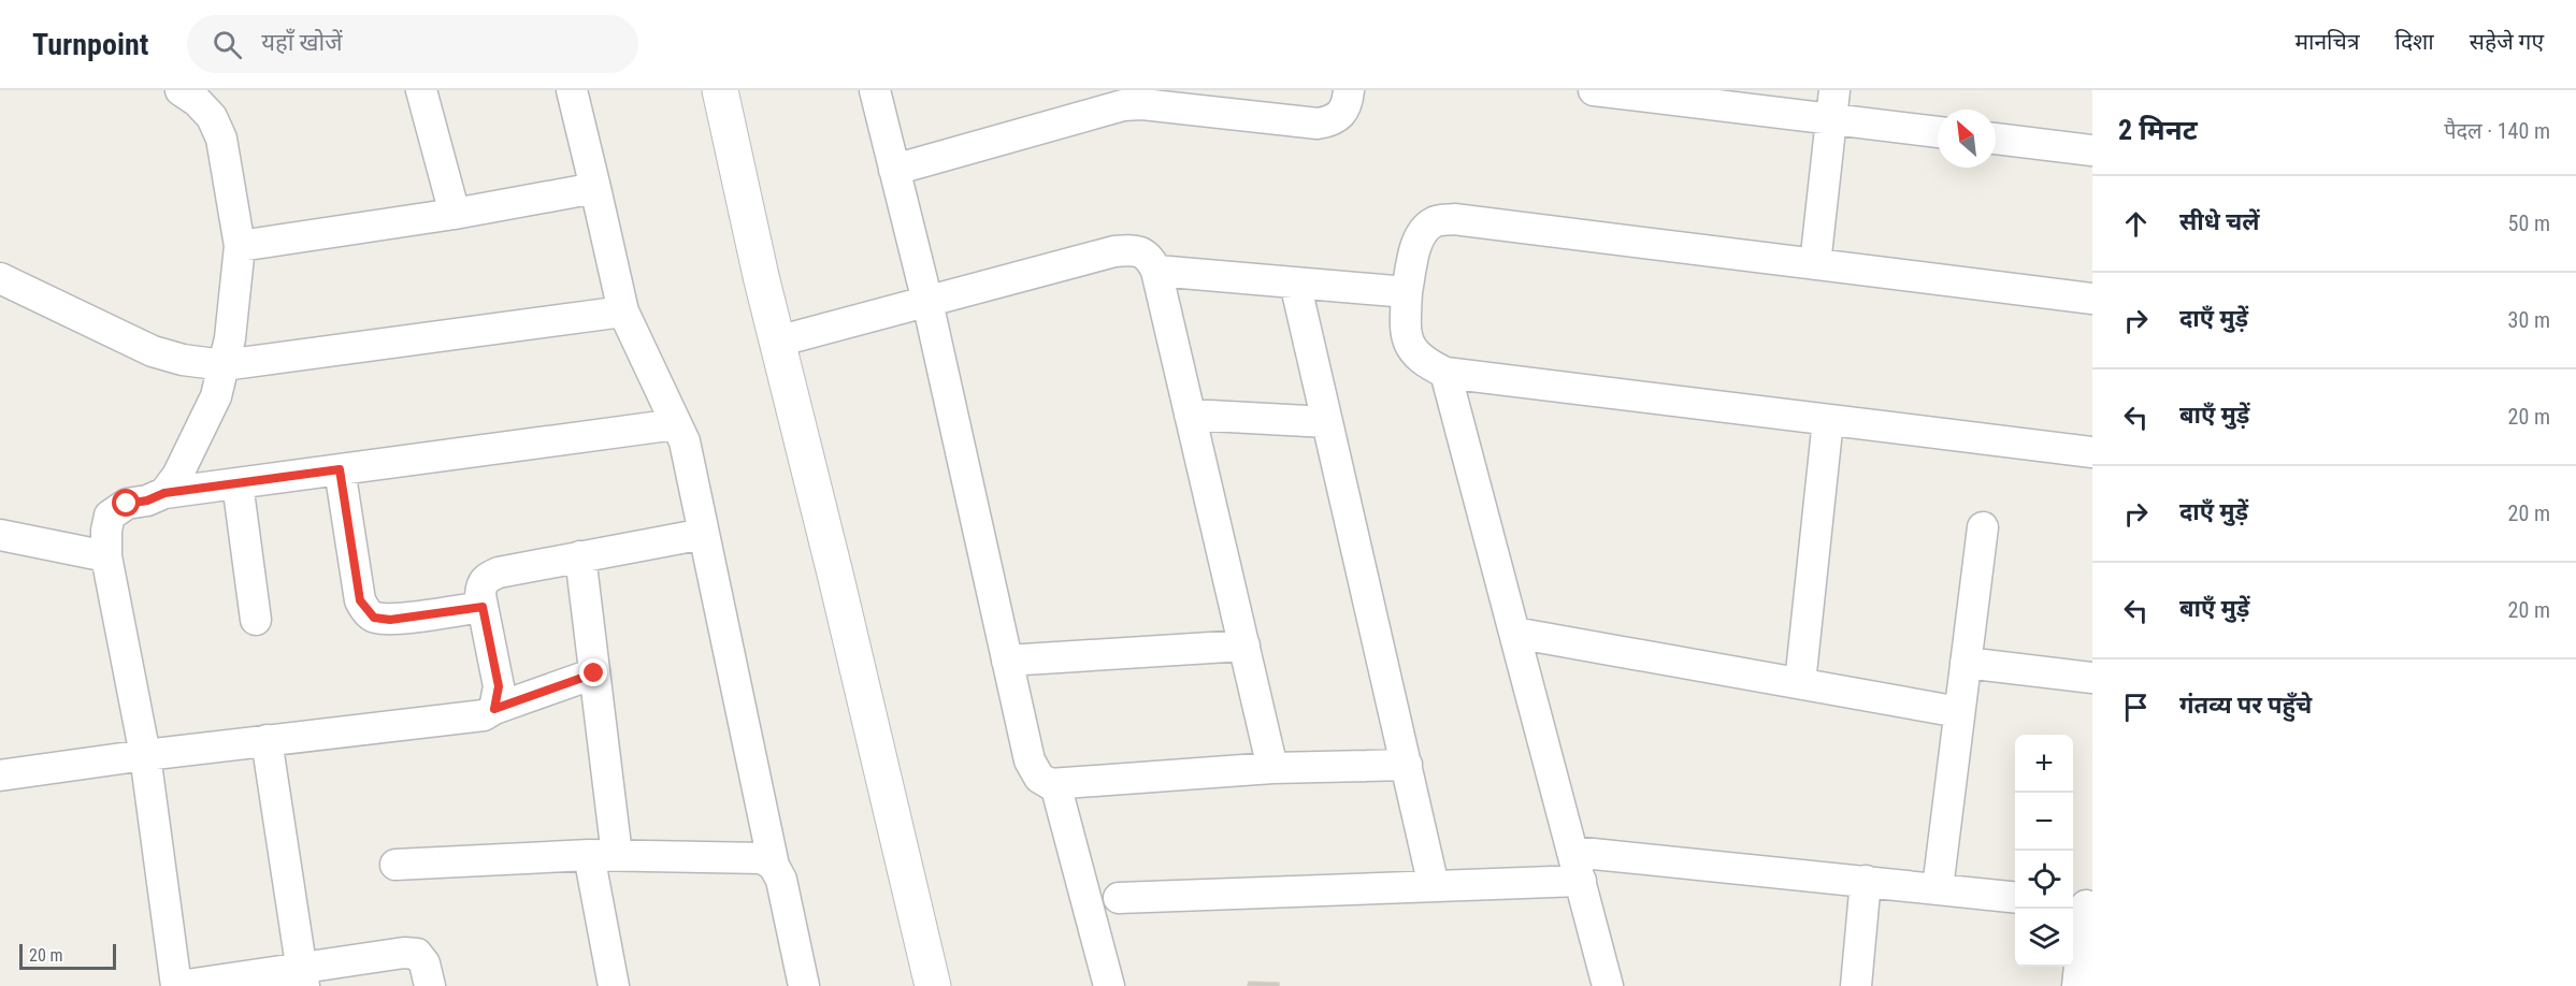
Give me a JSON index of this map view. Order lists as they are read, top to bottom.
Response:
{
  "scale_bar": "20 m",
  "north": "top left",
  "page": {
    "header": "Turnpoint",
    "search": "यहाँ खोजें",
    "nav": ["मानचित्र", "दिशा", "सहेजे गए"],
    "heading": ["2 मिनट", "पैदल · 140 m"],
    "list": [
      ["सीधे चलें", "50 m"],
      ["दाएँ मुड़ें", "30 m"],
      ["बाएँ मुड़ें", "20 m"],
      ["दाएँ मुड़ें", "20 m"],
      ["बाएँ मुड़ें", "20 m"],
      "गंतव्य पर पहुँचे"
    ],
    "map_buttons": ["+", "−"],
    "scale": "20 m"
  }
}
